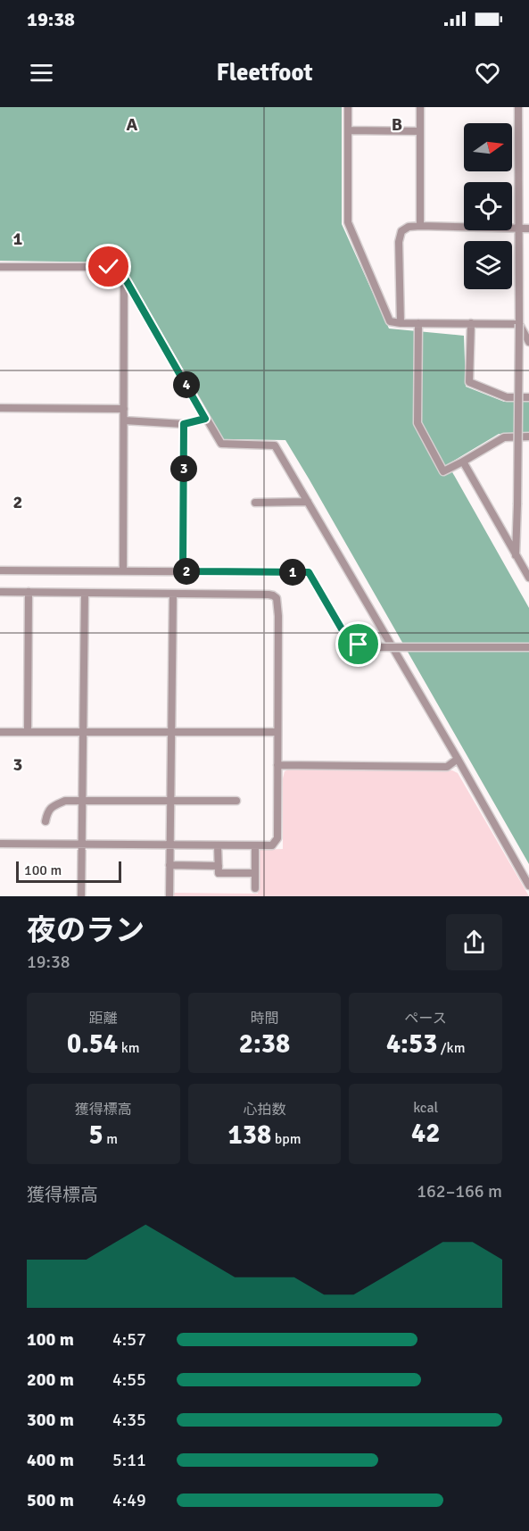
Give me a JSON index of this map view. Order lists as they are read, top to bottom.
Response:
{
  "scale_bar": "100 m",
  "north": "right",
  "page": {
    "status": "19:38",
    "header": "Fleetfoot",
    "pins": [
      "4",
      "3",
      "2",
      "1"
    ],
    "scale": "100 m",
    "heading": ["夜のラン", "19:38"],
    "stats": [
      ["距離", "0.54 km"],
      ["時間", "2:38"],
      ["ペース", "4:53 /km"],
      ["獲得標高", "5 m"],
      ["心拍数", "138 bpm"],
      ["kcal", "42"]
    ],
    "chart": ["獲得標高", "162–166 m"],
    "list": [
      {
        "name": "100 m",
        "note": "4:57"
      },
      {
        "name": "200 m",
        "note": "4:55"
      },
      {
        "name": "300 m",
        "note": "4:35"
      },
      {
        "name": "400 m",
        "note": "5:11"
      },
      {
        "name": "500 m",
        "note": "4:49"
      }
    ]
  },
  "grid": {
    "columns": ["A", "B"],
    "rows": ["1", "2", "3"]
  }
}
